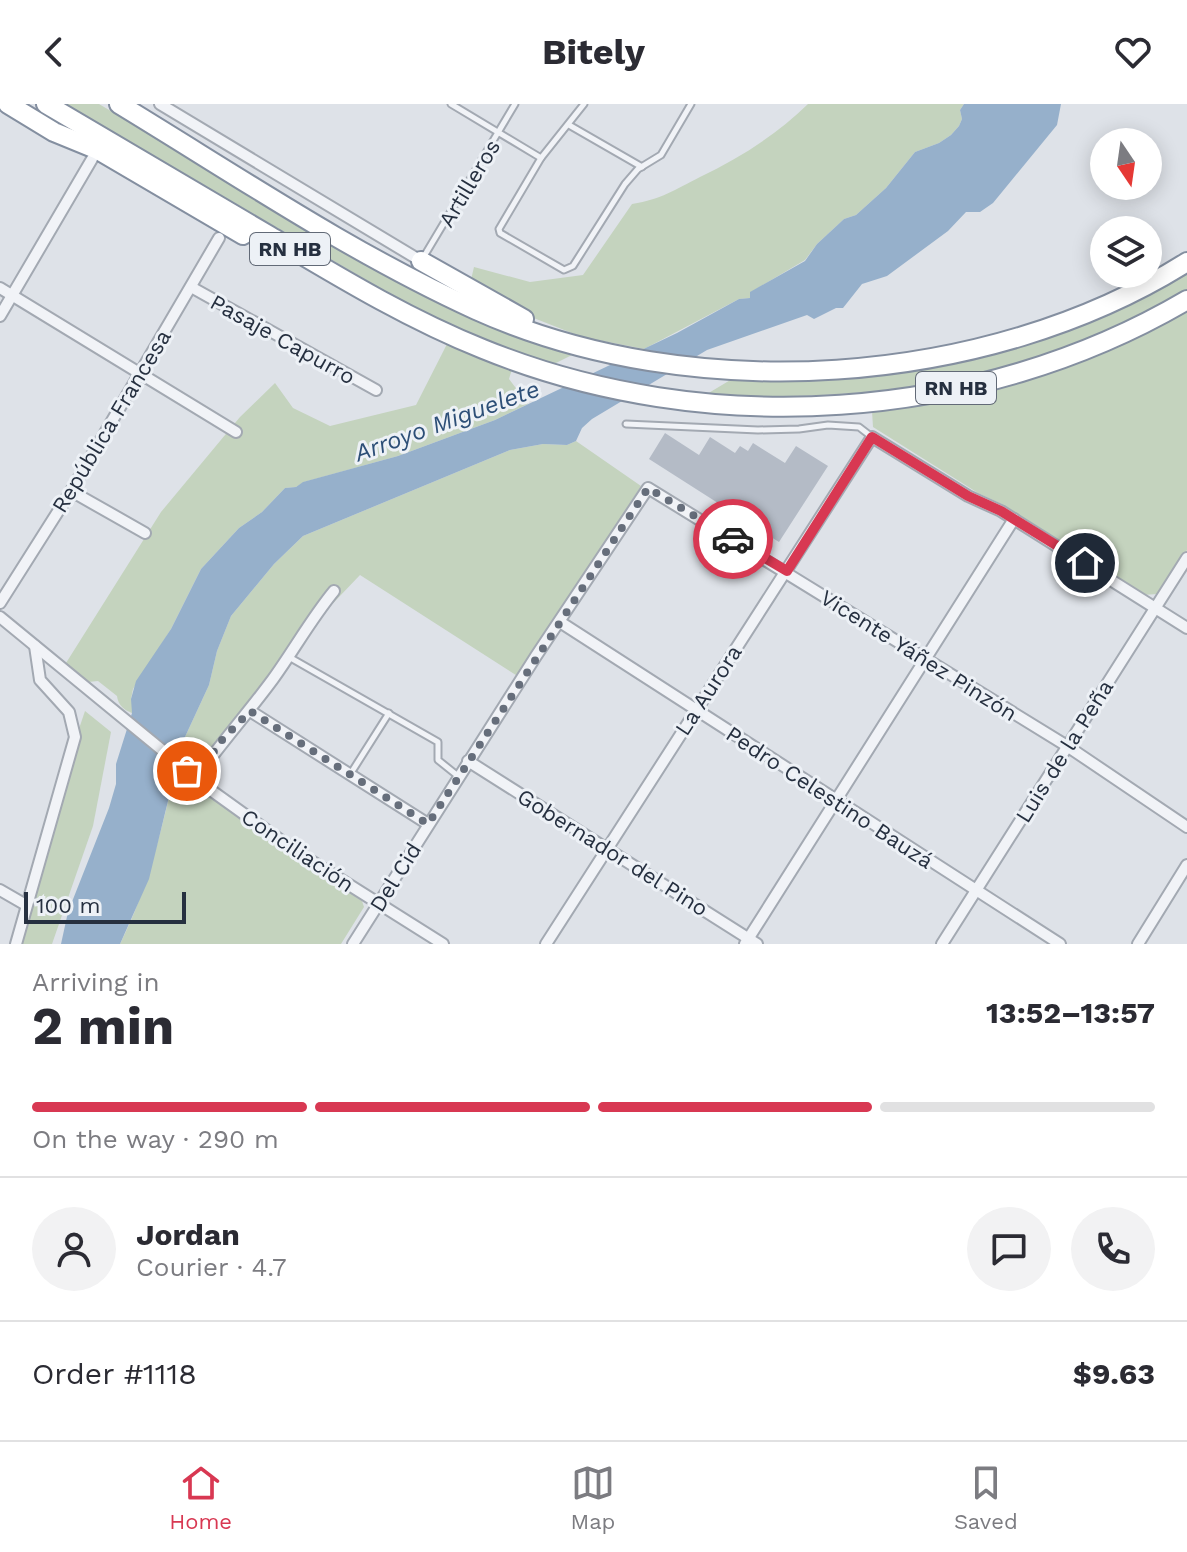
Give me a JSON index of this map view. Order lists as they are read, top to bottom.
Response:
{
  "streets": {
    "highway": ["RN HB"],
    "street": [
      "Pasaje Capurro",
      "República Francesa",
      "Vicente Yáñez Pinzón",
      "La Aurora",
      "Luis de la Peña",
      "Pedro Celestino Bauzá",
      "Conciliación",
      "Gobernador del Pino",
      "Del Cid"
    ],
    "lane": ["Artilleros"]
  },
  "crossings": [
    ["Pasaje Capurro", "República Francesa"],
    ["Vicente Yáñez Pinzón", "La Aurora"],
    ["Vicente Yáñez Pinzón", "Luis de la Peña"],
    ["Vicente Yáñez Pinzón", "Del Cid"],
    ["La Aurora", "Pedro Celestino Bauzá"],
    ["La Aurora", "Gobernador del Pino"],
    ["Luis de la Peña", "Pedro Celestino Bauzá"],
    ["Pedro Celestino Bauzá", "Del Cid"],
    ["Conciliación", "Del Cid"],
    ["Gobernador del Pino", "Del Cid"]
  ],
  "water": ["Arroyo Miguelete"],
  "scale_bar": "100 m",
  "north": "bottom",
  "page": {
    "header": "Bitely",
    "scale": "100 m",
    "heading": ["2 min", "Arriving in", "13:52–13:57"],
    "panel": [
      "Jordan",
      "Courier · 4.7",
      "Order #1118",
      "$9.63"
    ],
    "bar": "On the way · 290 m",
    "tabs": ["Home", "Map", "Saved"]
  }
}
